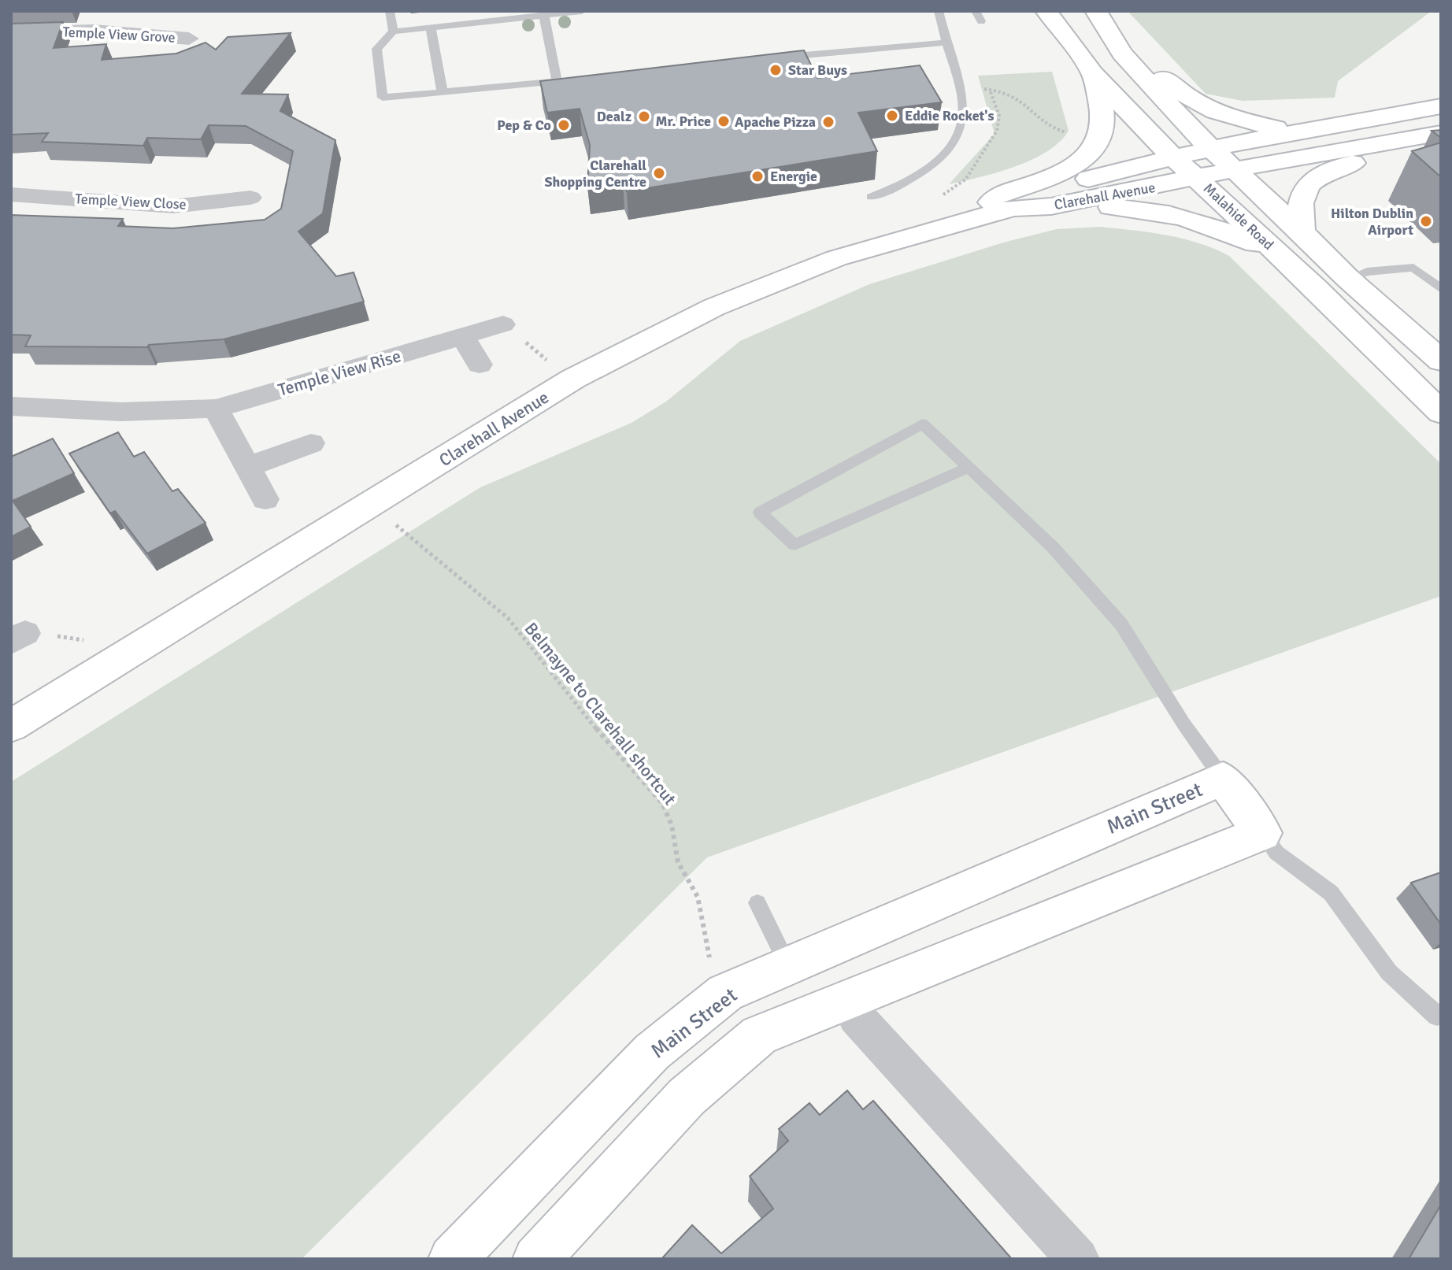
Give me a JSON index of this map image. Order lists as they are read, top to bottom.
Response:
{
  "streets": {
    "main road": ["Clarehall Avenue", "Malahide Road", "Main Street"],
    "street": ["Temple View Grove", "Temple View Close", "Temple View Rise"],
    "path": ["Belmayne to Clarehall shortcut"]
  },
  "crossings": [
    ["Clarehall Avenue", "Malahide Road"],
    ["Clarehall Avenue", "Belmayne to Clarehall shortcut"],
    ["Belmayne to Clarehall shortcut", "Main Street"]
  ],
  "places": [
    "Star Buys",
    "Eddie Rocket's",
    "Dealz",
    "Mr. Price",
    "Apache Pizza",
    "Pep & Co",
    "Clarehall Shopping Centre",
    "Energie",
    "Hilton Dublin Airport"
  ]
}
